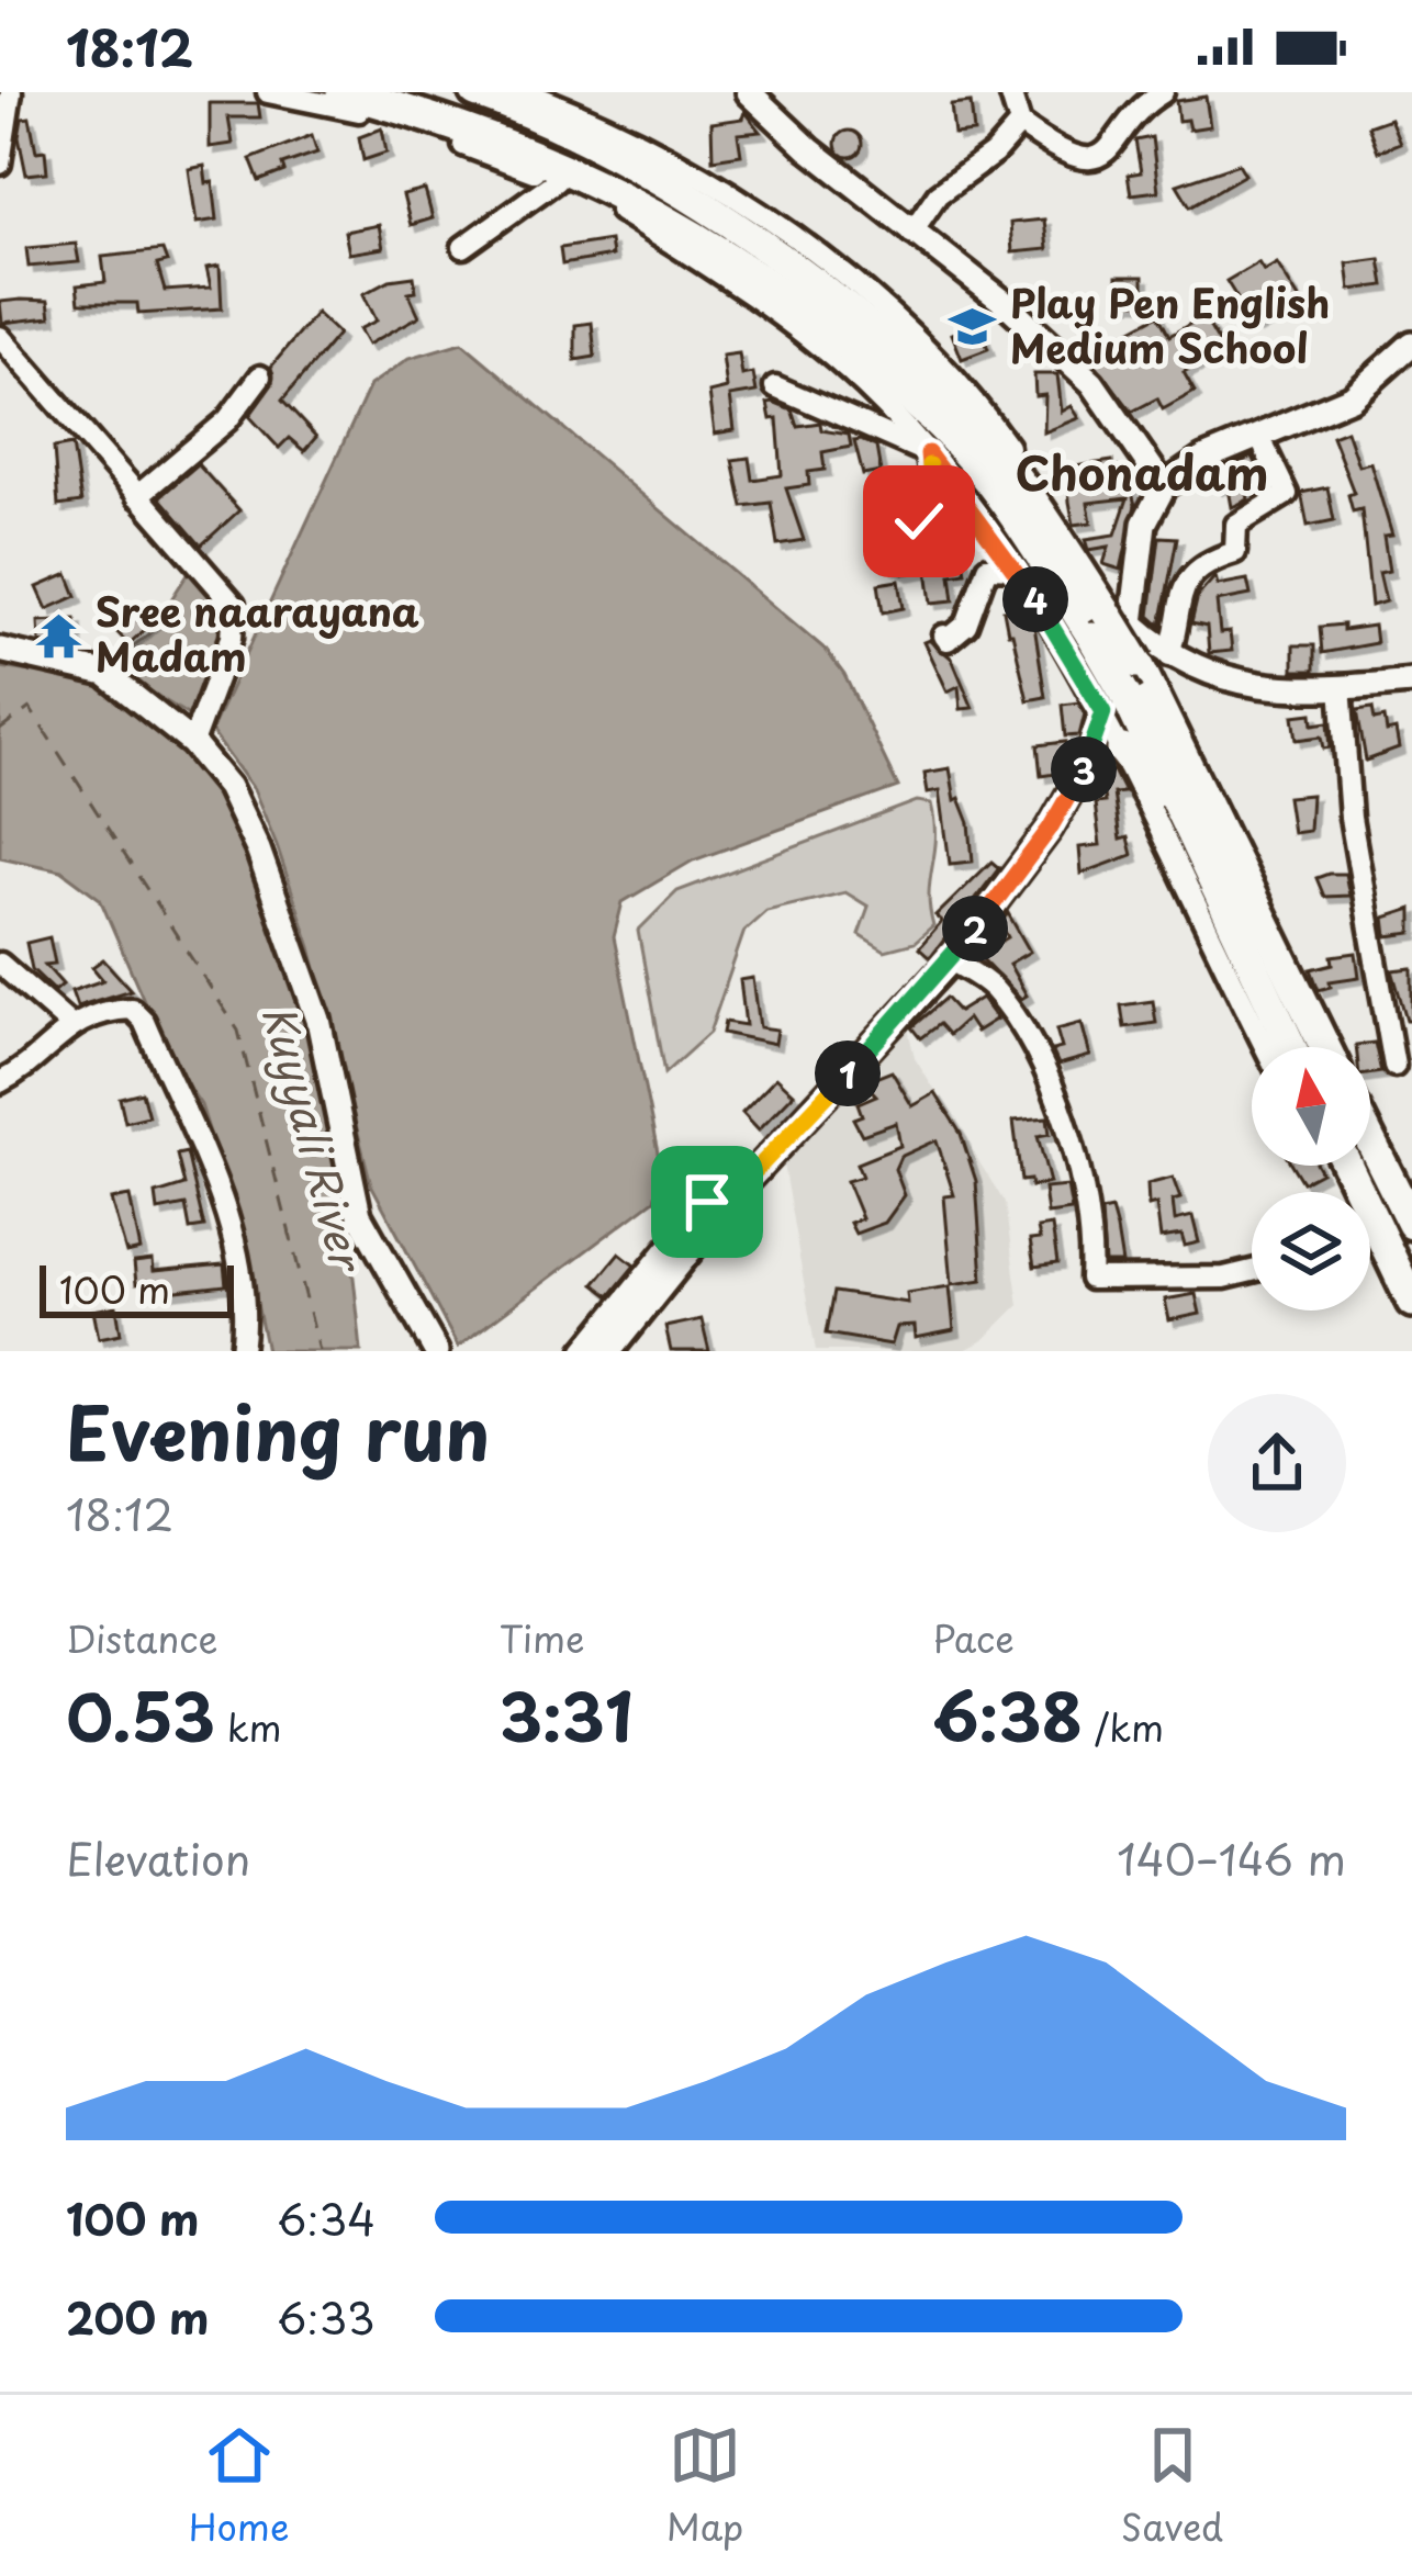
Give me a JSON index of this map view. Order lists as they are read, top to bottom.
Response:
{
  "districts": ["Chonadam"],
  "water": ["Kuyyali River"],
  "places": {
    "school or university": ["Play Pen English Medium School"],
    "temple": ["Sree naarayana Madam"]
  },
  "scale_bar": "100 m",
  "north": "top",
  "page": {
    "status": "18:12",
    "pins": [
      "4",
      "3",
      "2",
      "1"
    ],
    "scale": "100 m",
    "heading": ["Evening run", "18:12"],
    "stats": [
      ["Distance", "0.53 km"],
      ["Time", "3:31"],
      ["Pace", "6:38 /km"]
    ],
    "chart": ["Elevation", "140–146 m"],
    "list": [
      {
        "name": "100 m",
        "note": "6:34"
      },
      {
        "name": "200 m",
        "note": "6:33"
      }
    ],
    "tabs": ["Home", "Map", "Saved"]
  }
}
